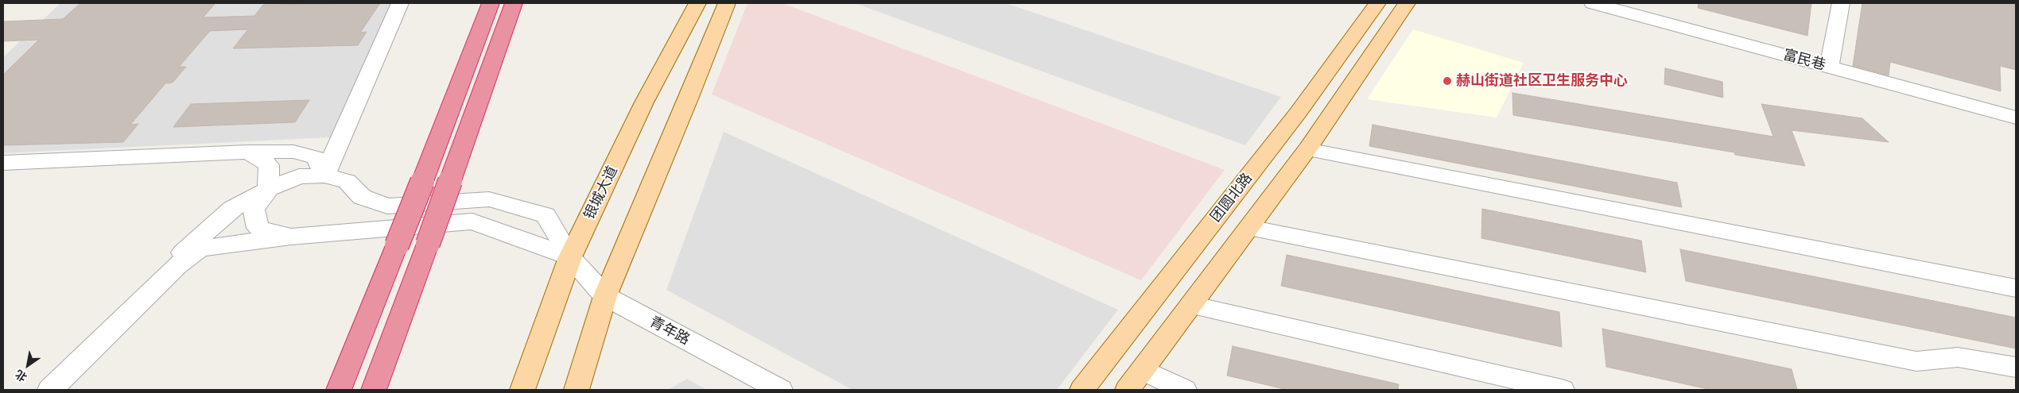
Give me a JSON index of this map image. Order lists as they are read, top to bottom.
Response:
{
  "streets": {
    "main road": ["银城大道", "团圆北路"],
    "street": ["富民巷", "青年路"]
  },
  "crossings": [
    ["银城大道", "青年路"]
  ],
  "places": ["赫山街道社区卫生服务中心"],
  "north": "bottom left"
}
